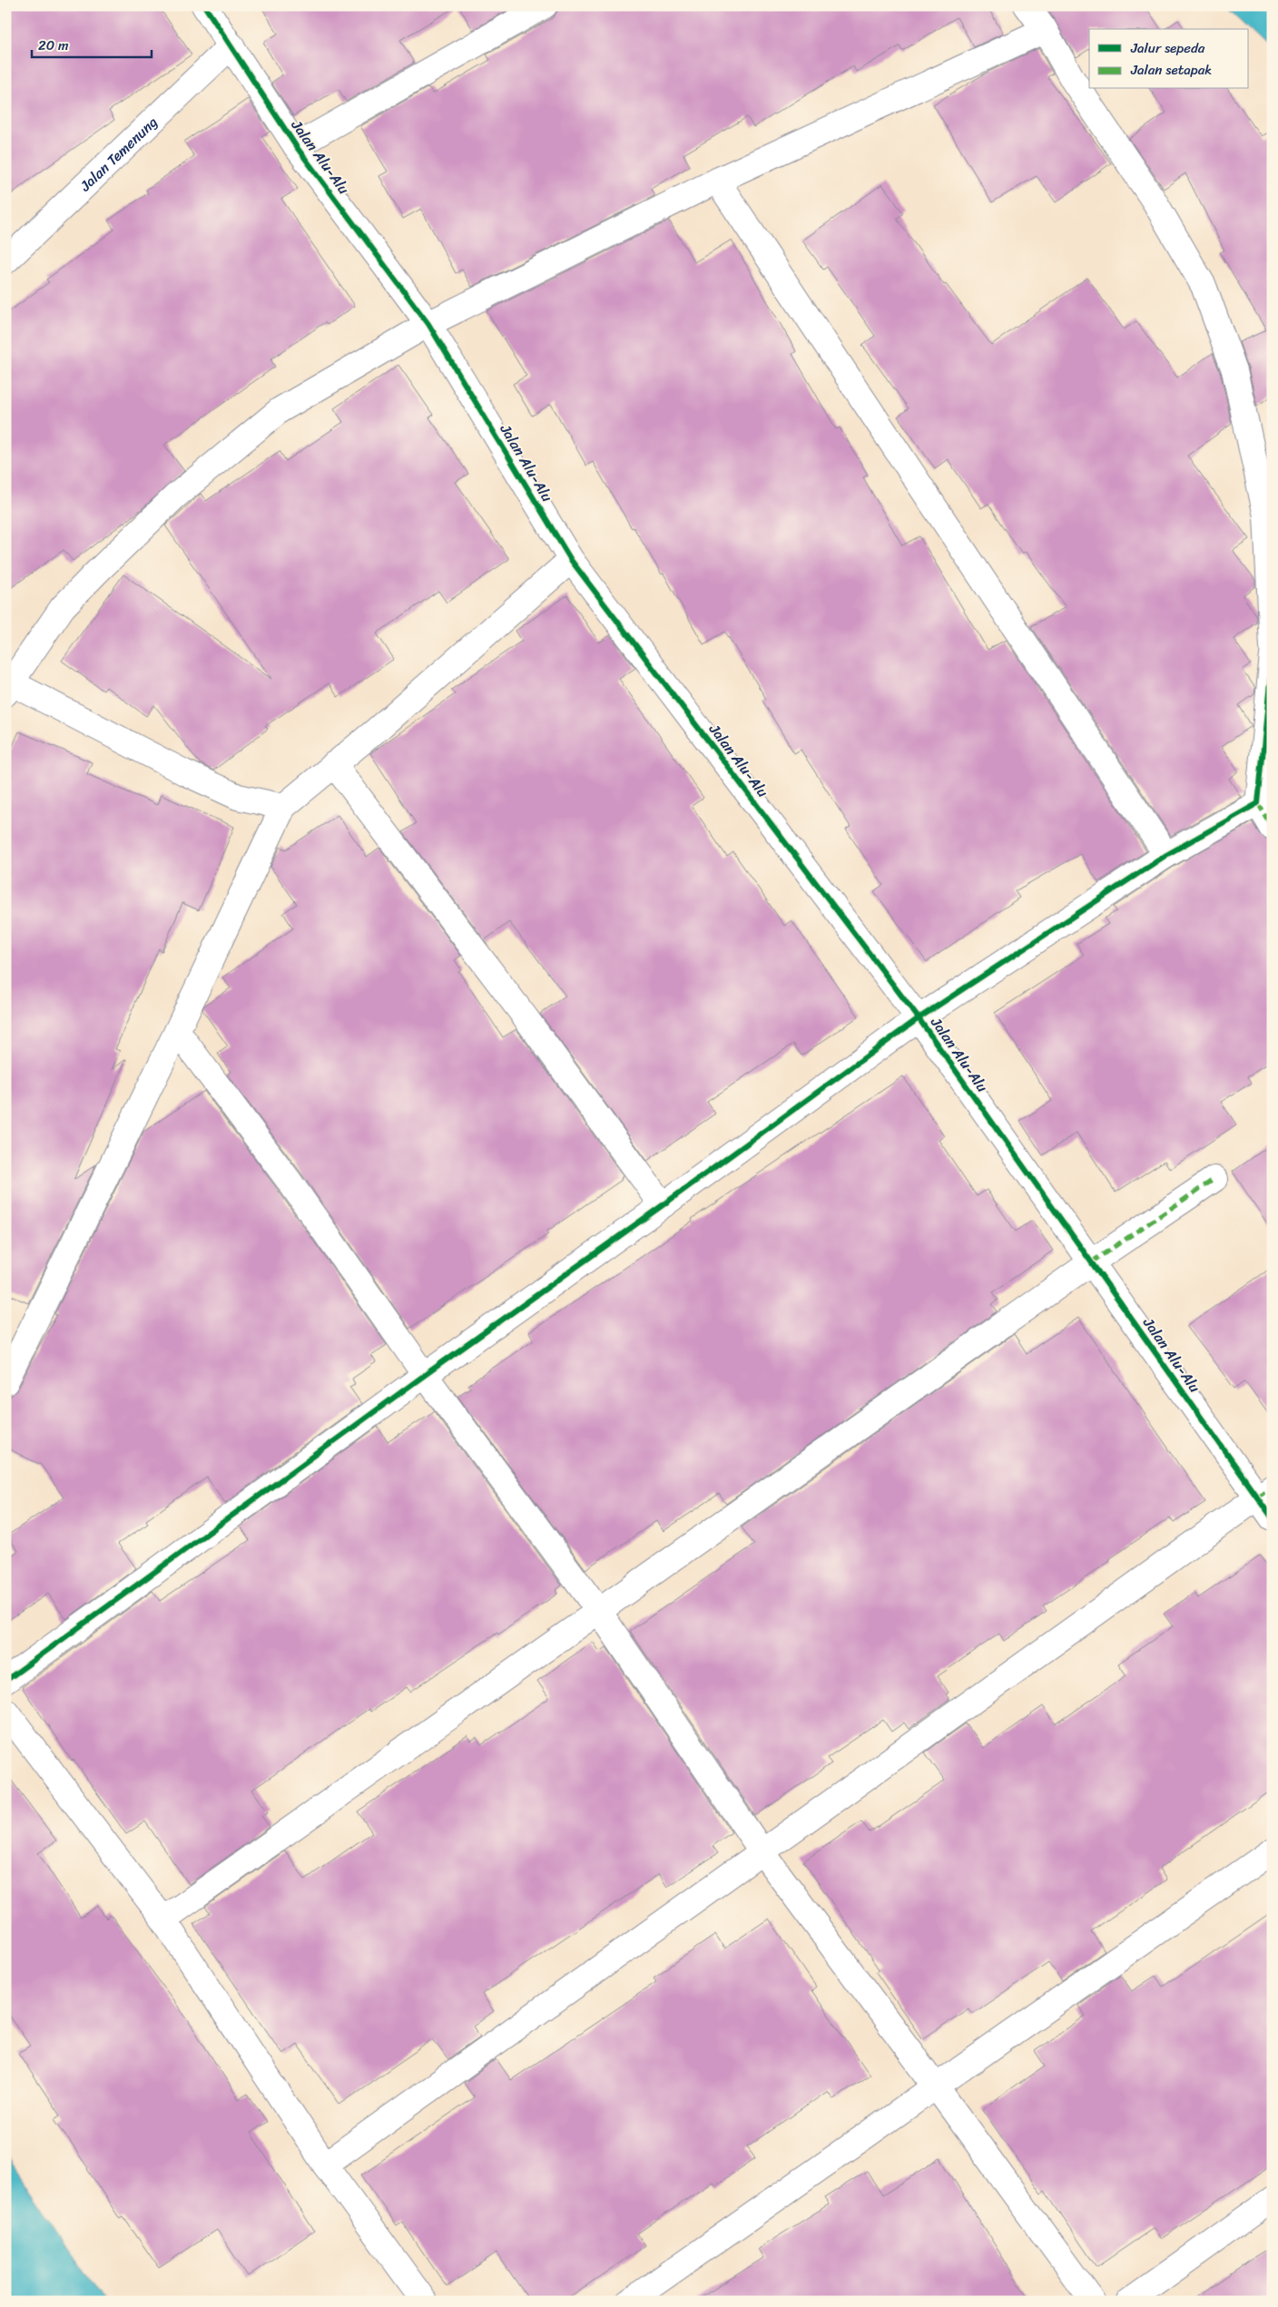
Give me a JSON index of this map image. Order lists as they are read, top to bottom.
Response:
{
  "streets": {
    "street": ["Jalan Temenung", "Jalan Alu-Alu"]
  },
  "crossings": [
    ["Jalan Temenung", "Jalan Alu-Alu"]
  ],
  "legend": ["Jalur sepeda", "Jalan setapak"],
  "scale_bar": "20 m"
}
